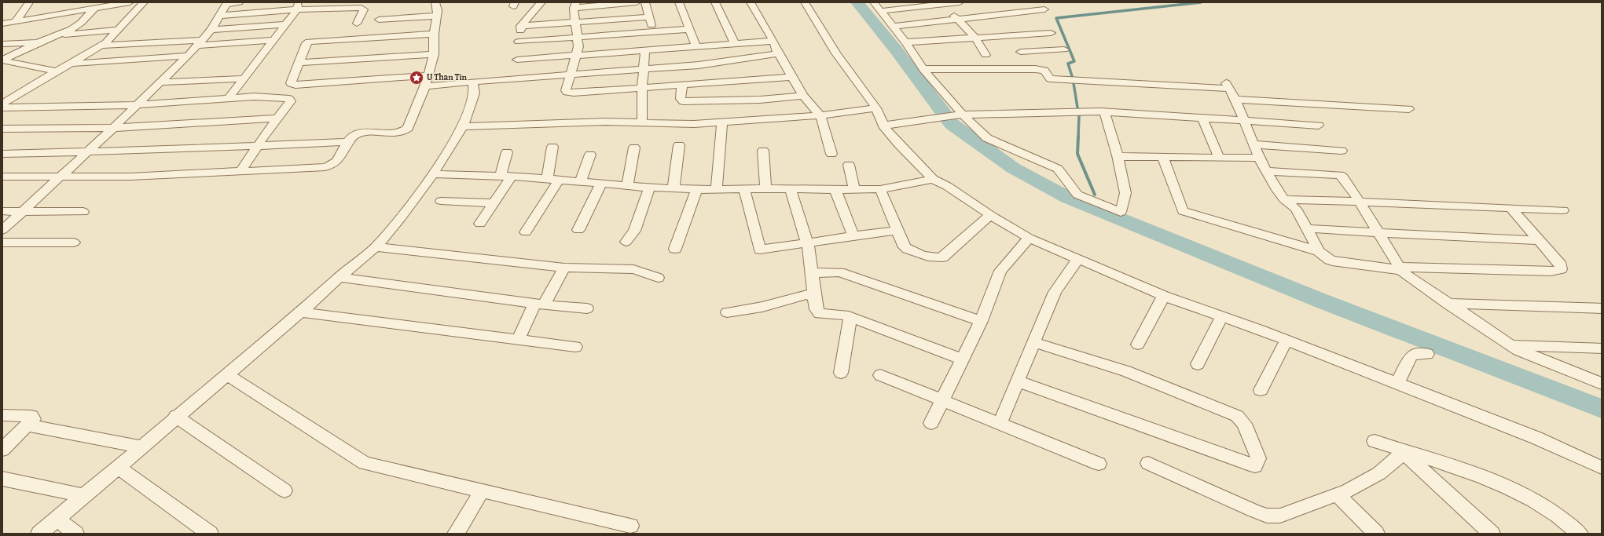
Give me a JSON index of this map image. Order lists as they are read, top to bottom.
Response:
{
  "places": {
    "place": ["U Than Tin"]
  }
}
